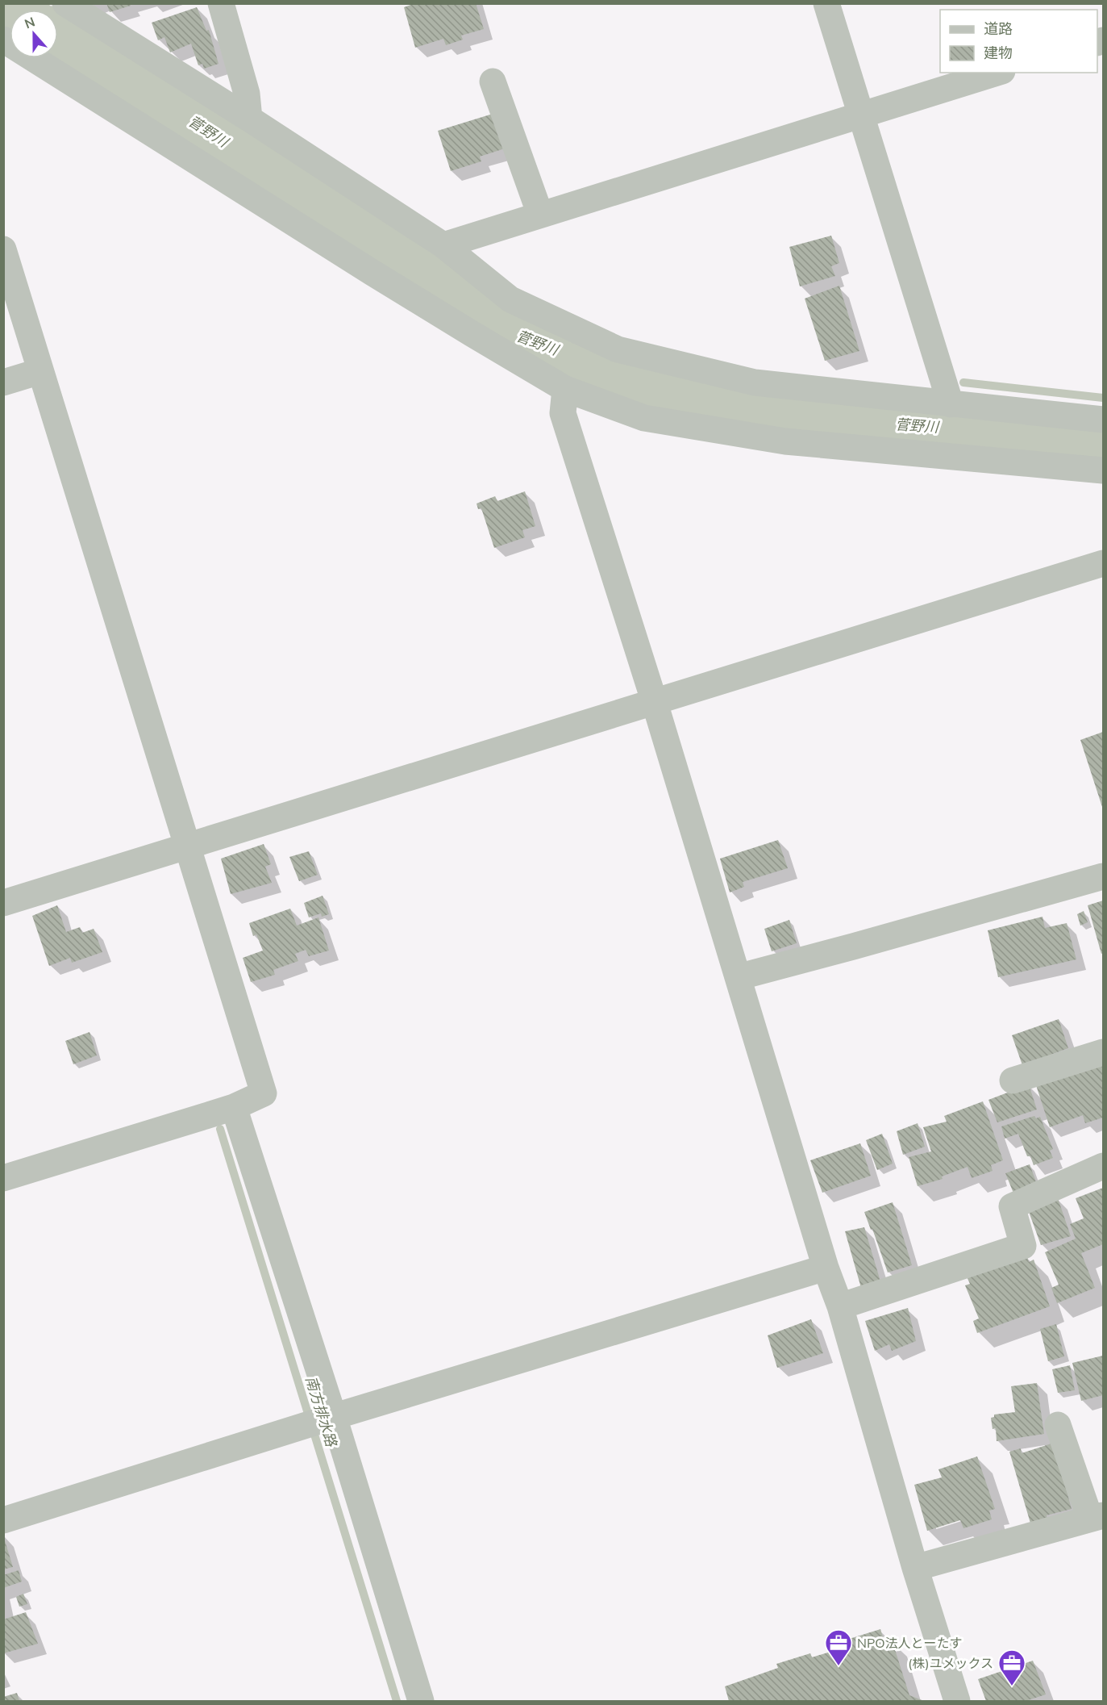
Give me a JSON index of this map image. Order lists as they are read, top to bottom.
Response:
{
  "water": ["菅野川", "南方排水路"],
  "places": {
    "office": ["NPO法人とーたす", "(株)ユメックス"]
  },
  "legend": ["道路", "建物"],
  "north": "top"
}
